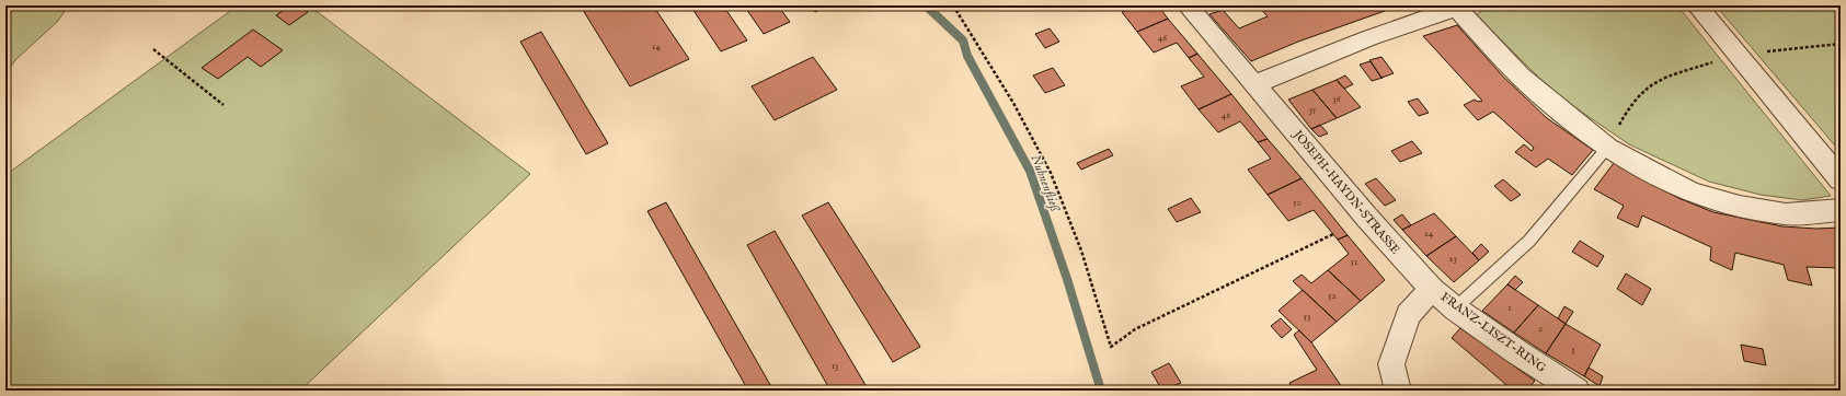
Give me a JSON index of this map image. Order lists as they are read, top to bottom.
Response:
{
  "streets": {
    "street": ["JOSEPH-HAYDN-STRASSE", "FRANZ-LISZT-RING"]
  },
  "crossings": [
    ["JOSEPH-HAYDN-STRASSE", "FRANZ-LISZT-RING"]
  ],
  "water": ["Nuhnenfließ"],
  "house_numbers": [
    "46",
    "14",
    "36",
    "35",
    "48",
    "50",
    "24",
    "23",
    "51",
    "52",
    "1",
    "53",
    "2",
    "3",
    "13"
  ]
}
